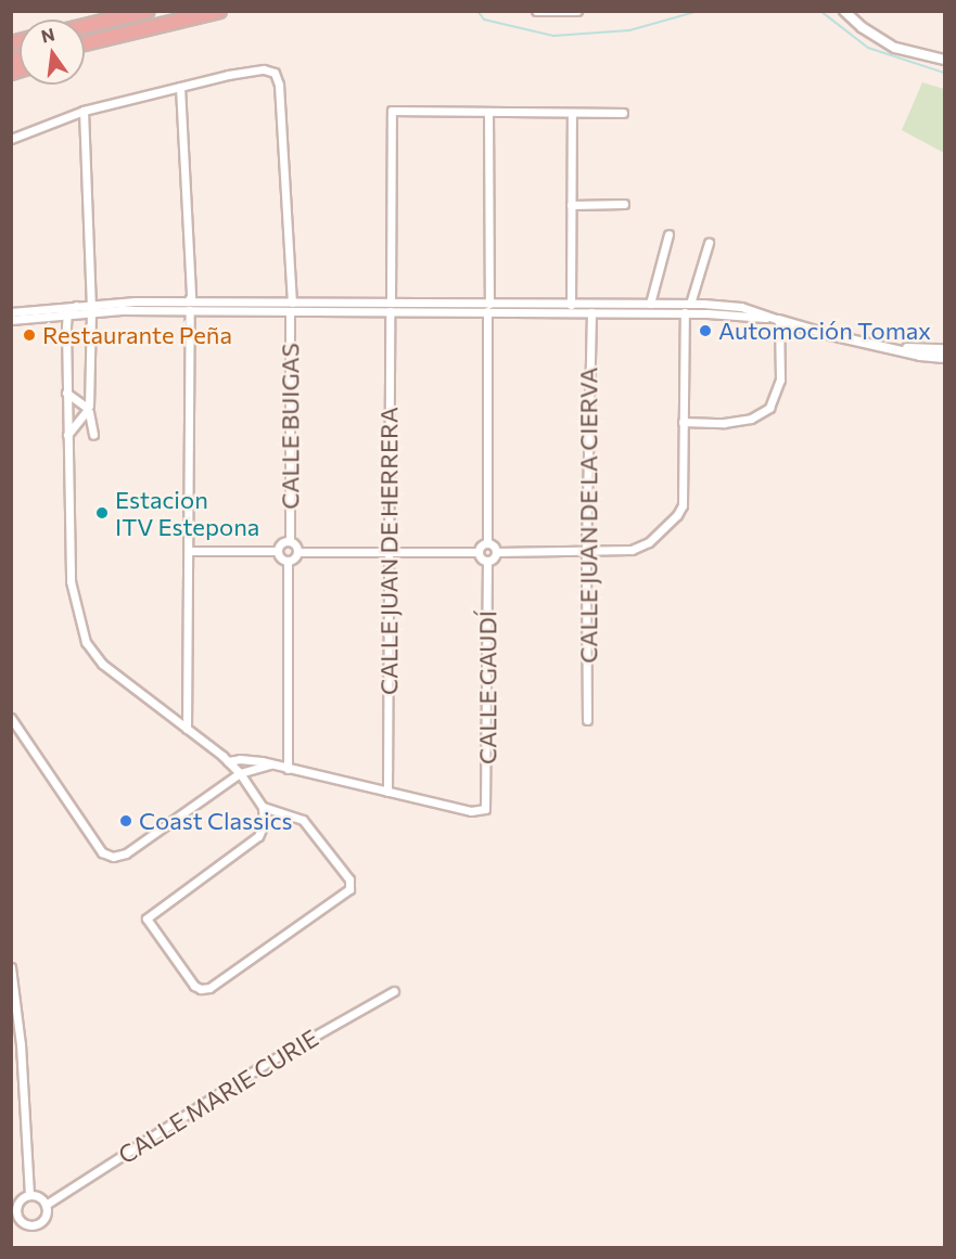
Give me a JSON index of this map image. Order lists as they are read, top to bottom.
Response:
{
  "streets": {
    "street": [
      "CALLE BUIGAS",
      "CALLE JUAN DE LA CIERVA",
      "CALLE JUAN DE HERRERA",
      "CALLE GAUDÍ",
      "CALLE MARIE CURIE"
    ]
  },
  "crossings": [
    ["CALLE JUAN DE HERRERA", "CALLE GAUDÍ"]
  ],
  "places": [
    "Automoción Tomax",
    "Restaurante Peña",
    "Estacion ITV Estepona",
    "Coast Classics"
  ],
  "north": "top"
}
